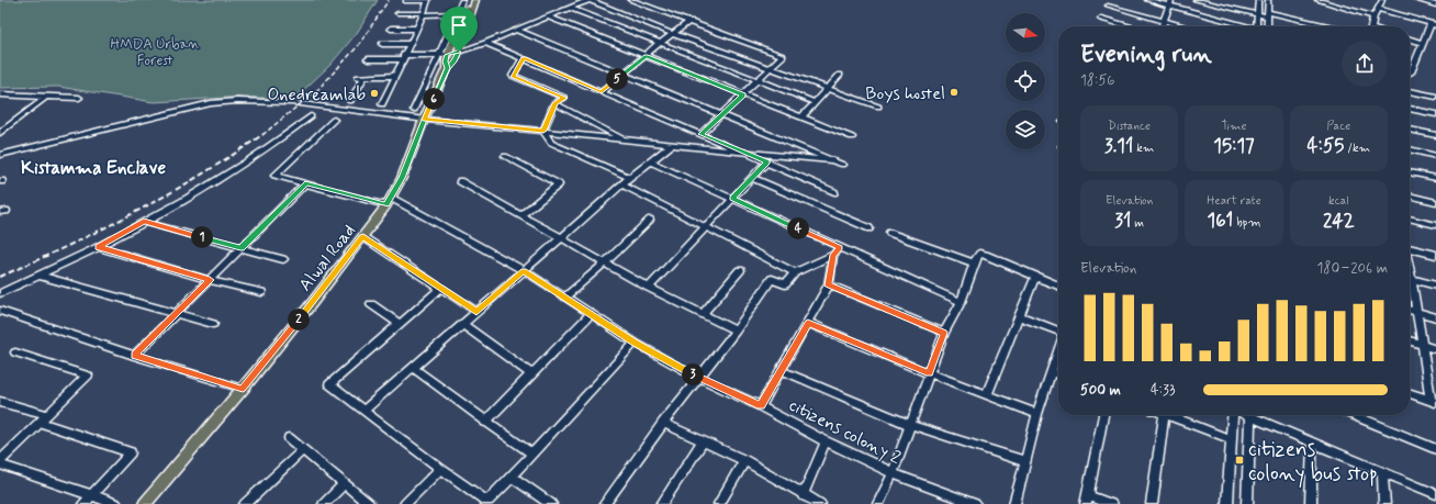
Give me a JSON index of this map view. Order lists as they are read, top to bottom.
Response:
{
  "streets": {
    "main road": ["Alwal Road"],
    "street": ["citizens colony 2"]
  },
  "crossings": [
    ["Alwal Road", "citizens colony 2"]
  ],
  "districts": ["Kistamma Enclave"],
  "parks": ["HMDA Urban Forest"],
  "places": {
    "other": ["Boys hostel", "Onedreamlab"],
    "transit": ["citizens colony bus stop"]
  },
  "north": "right",
  "page": {
    "heading": ["Evening run", "18:56"],
    "pins": [
      "5",
      "6",
      "4",
      "1",
      "2",
      "3"
    ],
    "stats": [
      ["Distance", "3.11 km"],
      ["Time", "15:17"],
      ["Pace", "4:55 /km"],
      ["Elevation", "31 m"],
      ["Heart rate", "161 bpm"],
      ["kcal", "242"]
    ],
    "chart": ["Elevation", "180–206 m"],
    "list": [
      {
        "name": "500 m",
        "note": "4:33"
      }
    ]
  }
}
